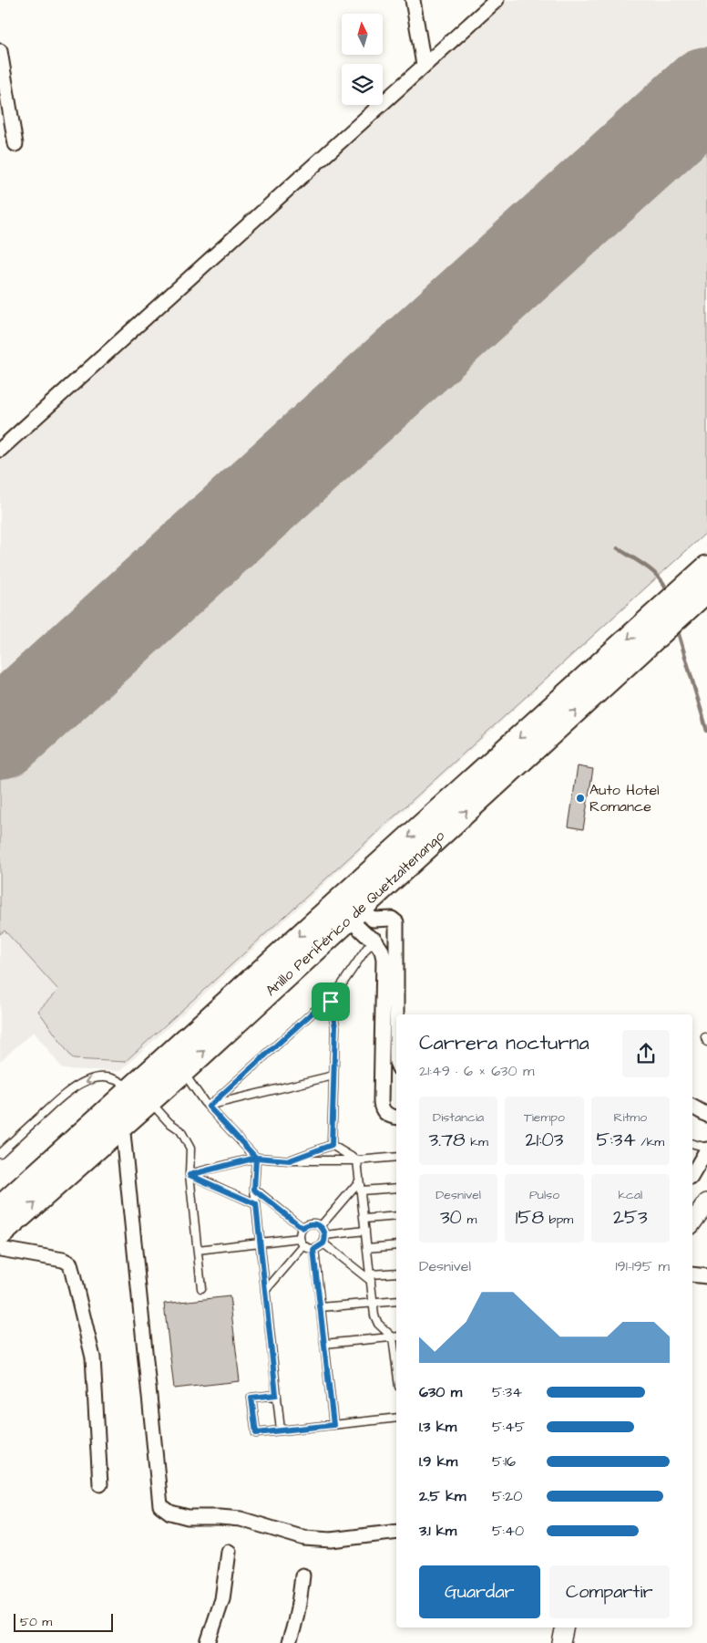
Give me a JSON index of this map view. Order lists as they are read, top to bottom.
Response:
{
  "streets": {
    "highway": ["Anillo Periférico de Quetzaltenango"]
  },
  "places": ["Auto Hotel Romance"],
  "scale_bar": "50 m",
  "north": "top",
  "page": {
    "heading": ["Carrera nocturna", "21:49 · 6 × 630 m"],
    "stats": [
      ["Distancia", "3.78 km"],
      ["Tiempo", "21:03"],
      ["Ritmo", "5:34 /km"],
      ["Desnivel", "30 m"],
      ["Pulso", "158 bpm"],
      ["kcal", "253"]
    ],
    "chart": ["Desnivel", "191–195 m"],
    "list": [
      {
        "name": "630 m",
        "note": "5:34"
      },
      {
        "name": "1.3 km",
        "note": "5:45"
      },
      {
        "name": "1.9 km",
        "note": "5:16"
      },
      {
        "name": "2.5 km",
        "note": "5:20"
      },
      {
        "name": "3.1 km",
        "note": "5:40"
      }
    ],
    "buttons": ["Guardar", "Compartir"],
    "scale": "50 m"
  }
}
